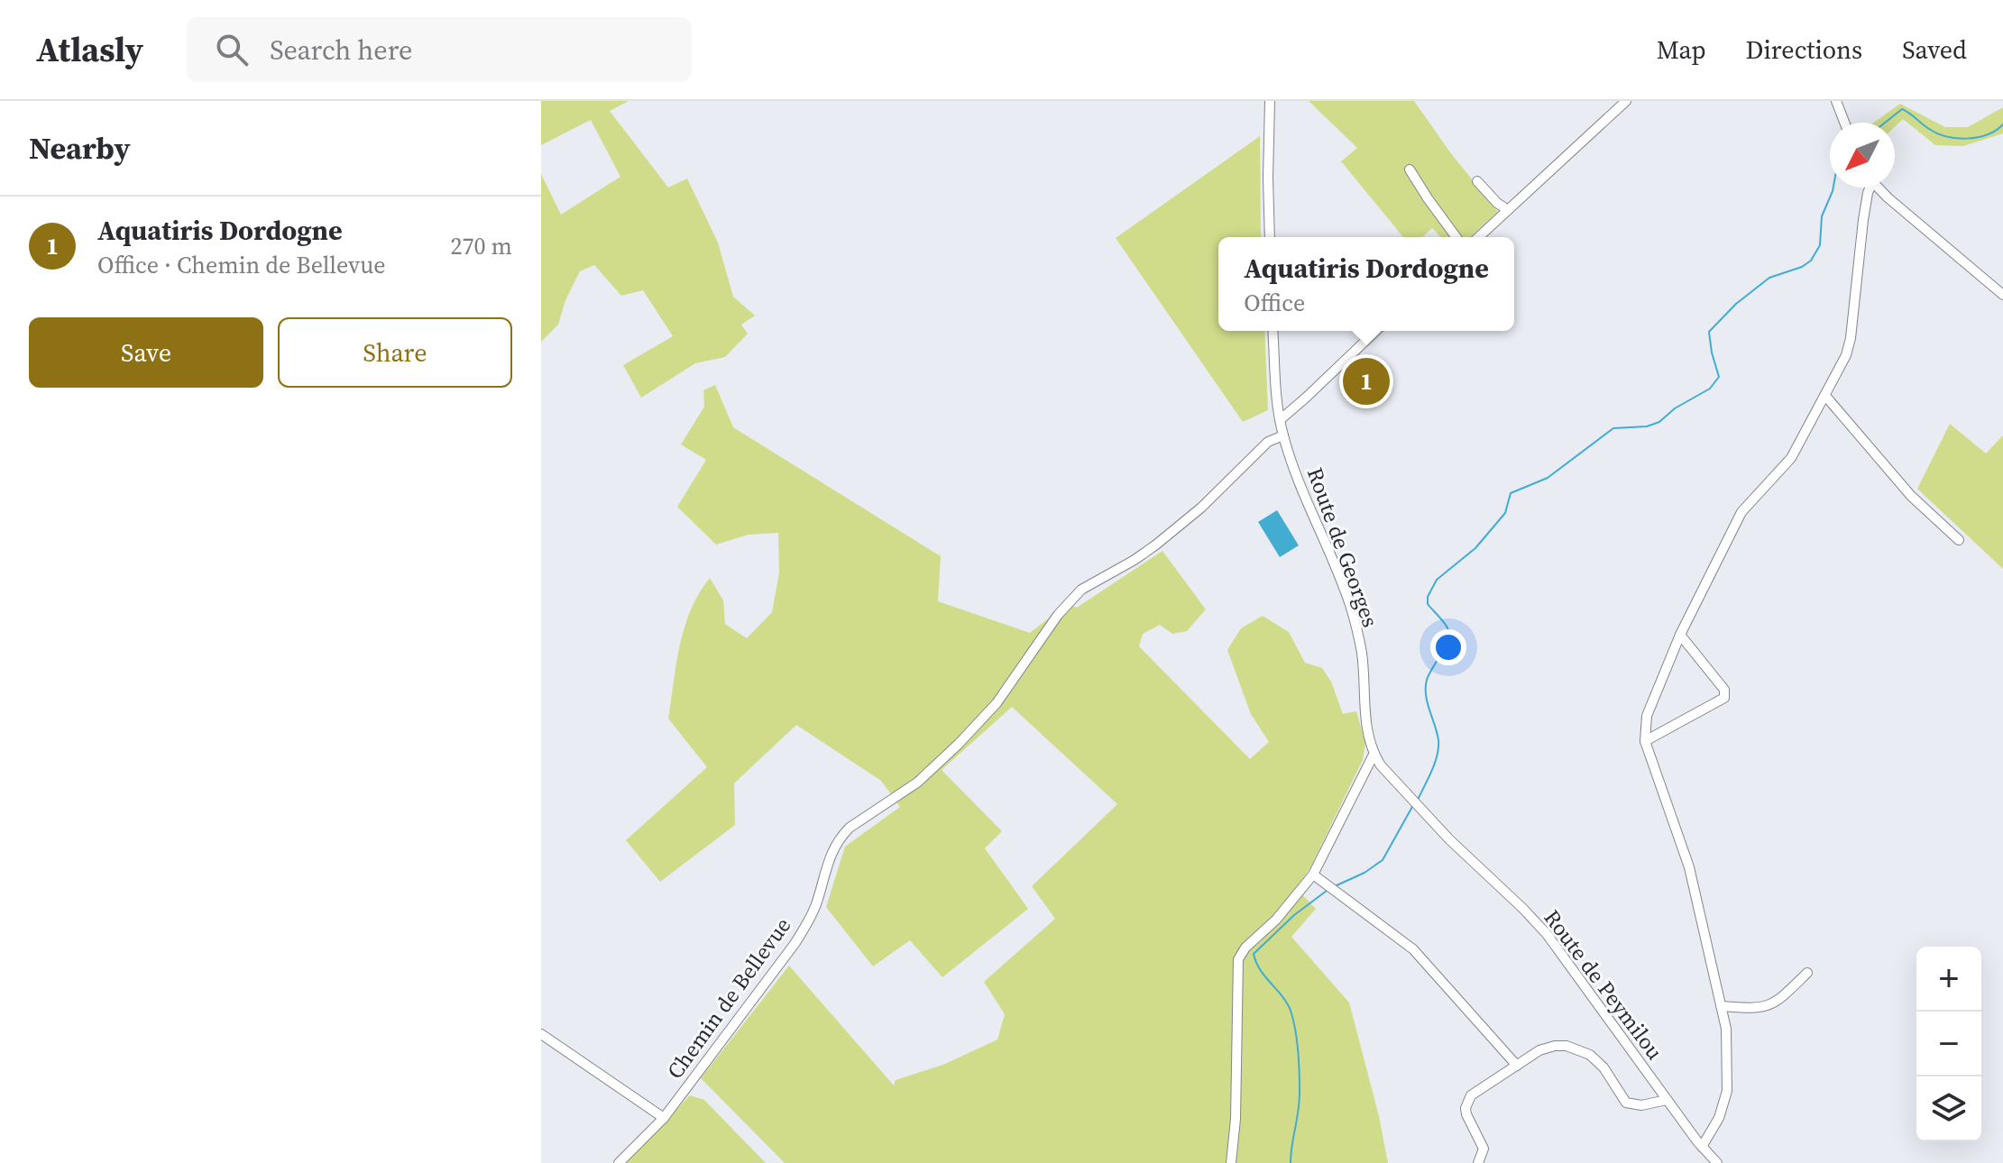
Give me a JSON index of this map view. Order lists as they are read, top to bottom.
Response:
{
  "streets": {
    "street": ["Route de Georges", "Route de Peymilou", "Chemin de Bellevue"]
  },
  "crossings": [
    ["Route de Georges", "Route de Peymilou"],
    ["Route de Georges", "Chemin de Bellevue"]
  ],
  "north": "bottom left",
  "page": {
    "header": "Atlasly",
    "search": "Search here",
    "nav": ["Map", "Directions", "Saved"],
    "heading": "Nearby",
    "list": [
      {
        "mark": "1",
        "name": "Aquatiris Dordogne",
        "note": "Office · Chemin de Bellevue",
        "value": "270 m"
      }
    ],
    "popup": ["Aquatiris Dordogne", "Office"],
    "buttons": ["Save", "Share"],
    "pins": "1",
    "map_buttons": ["+", "−"]
  }
}
